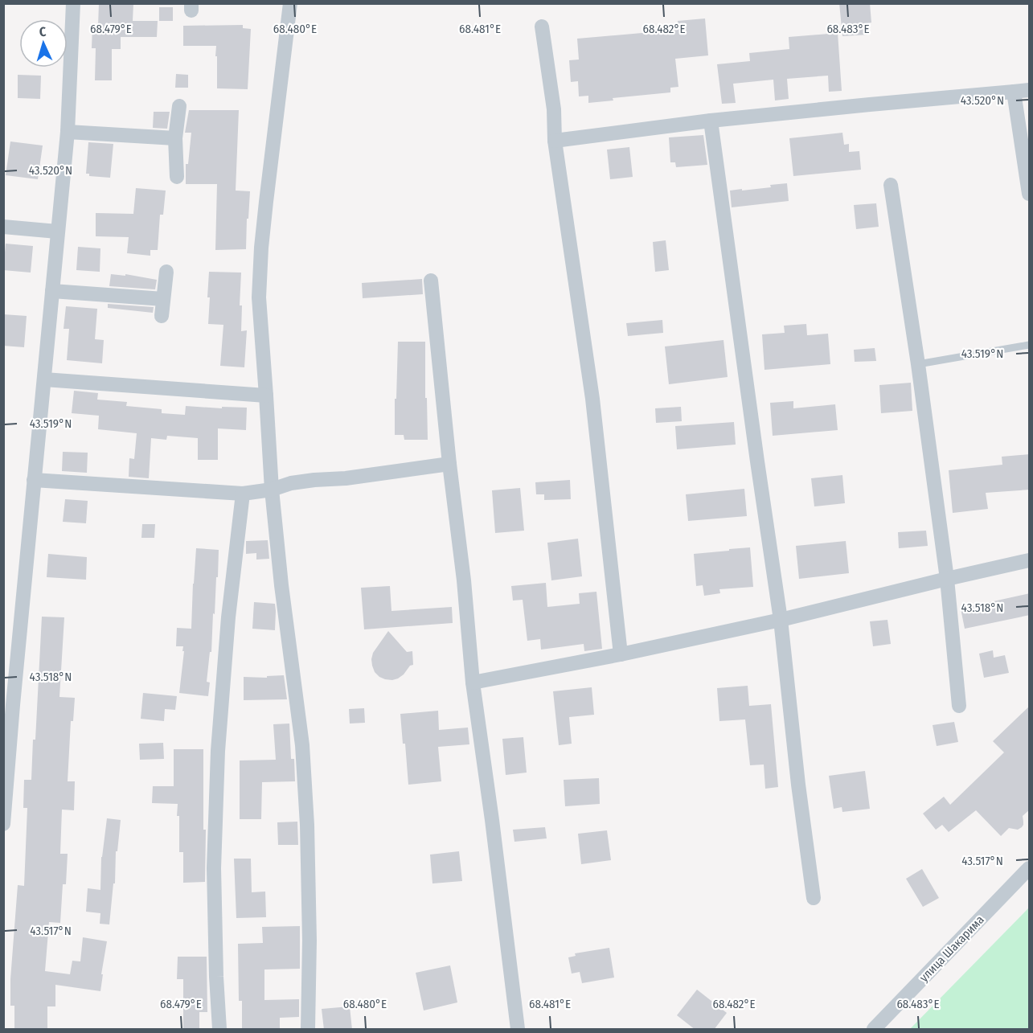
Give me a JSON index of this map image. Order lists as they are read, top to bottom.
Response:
{
  "streets": {
    "street": ["улица Шакарима"]
  },
  "north": "top",
  "coordinates": [
    "68.479°E",
    "68.480°E",
    "68.481°E",
    "68.482°E",
    "68.483°E",
    "43.520°N",
    "43.519°N",
    "43.518°N",
    "43.517°N"
  ]
}
